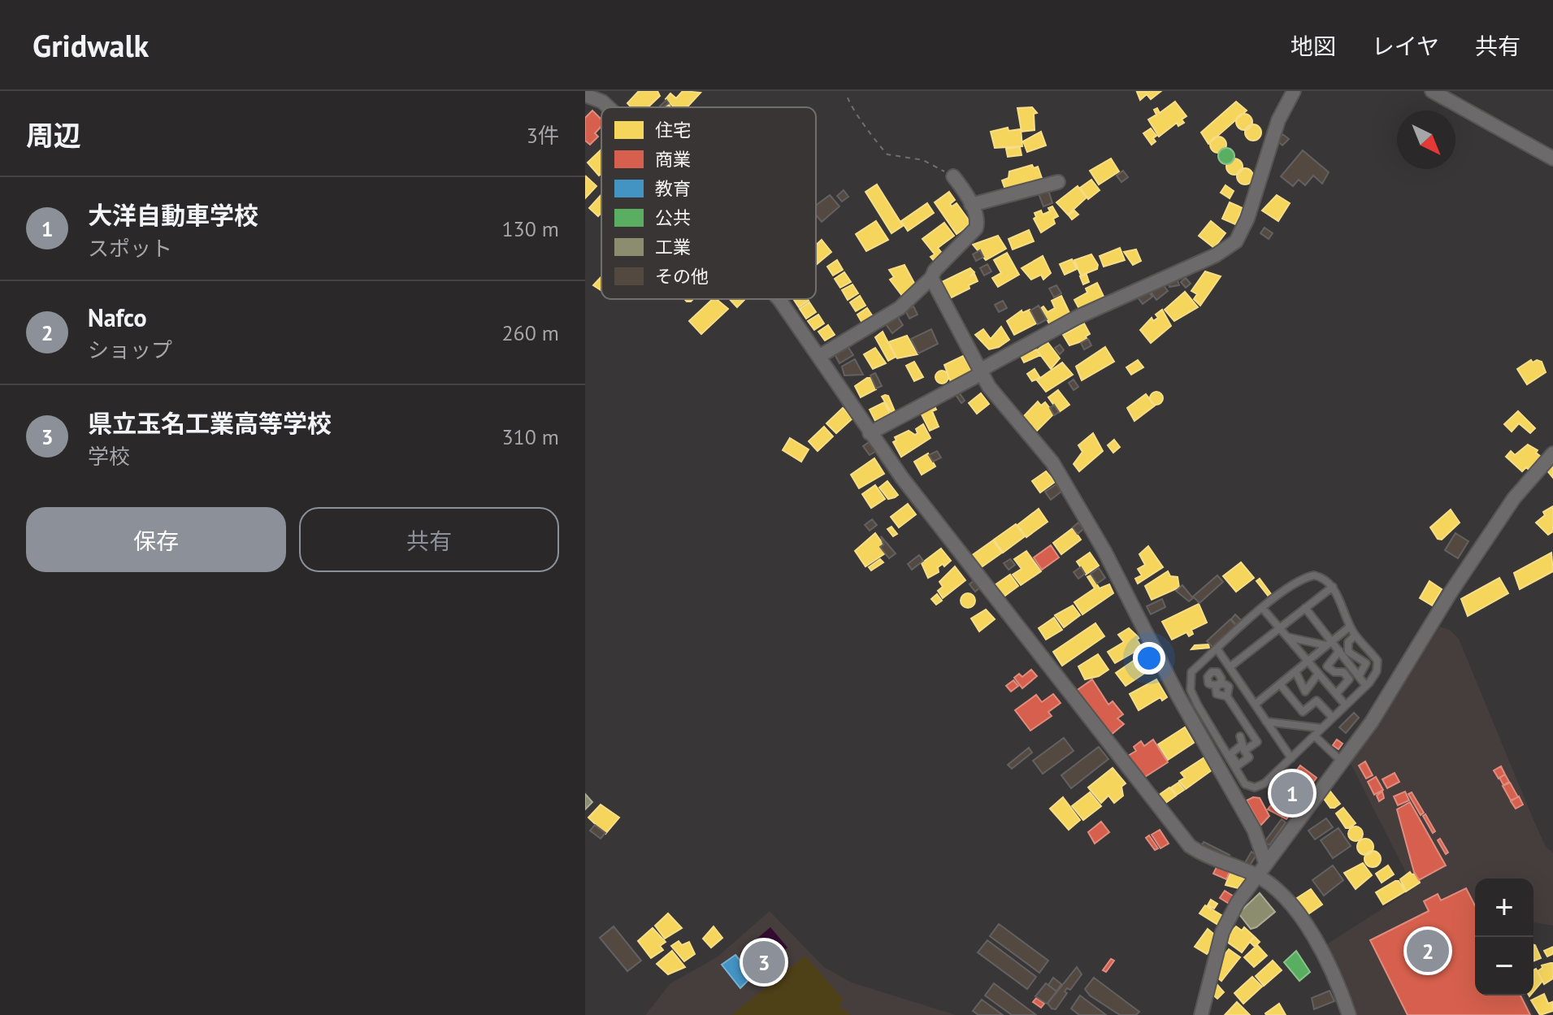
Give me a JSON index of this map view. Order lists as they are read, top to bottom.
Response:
{
  "legend": [
    "住宅",
    "商業",
    "教育",
    "公共",
    "工業",
    "その他"
  ],
  "north": "bottom right",
  "page": {
    "header": "Gridwalk",
    "nav": ["地図", "レイヤ", "共有"],
    "heading": ["周辺", "3件"],
    "list": [
      {
        "mark": "1",
        "name": "大洋自動車学校",
        "note": "スポット",
        "value": "130 m"
      },
      {
        "mark": "2",
        "name": "Nafco",
        "note": "ショップ",
        "value": "260 m"
      },
      {
        "mark": "3",
        "name": "県立玉名工業高等学校",
        "note": "学校",
        "value": "310 m"
      }
    ],
    "buttons": ["保存", "共有"],
    "pins": ["1", "2", "3"],
    "map_buttons": ["+", "−"]
  }
}
